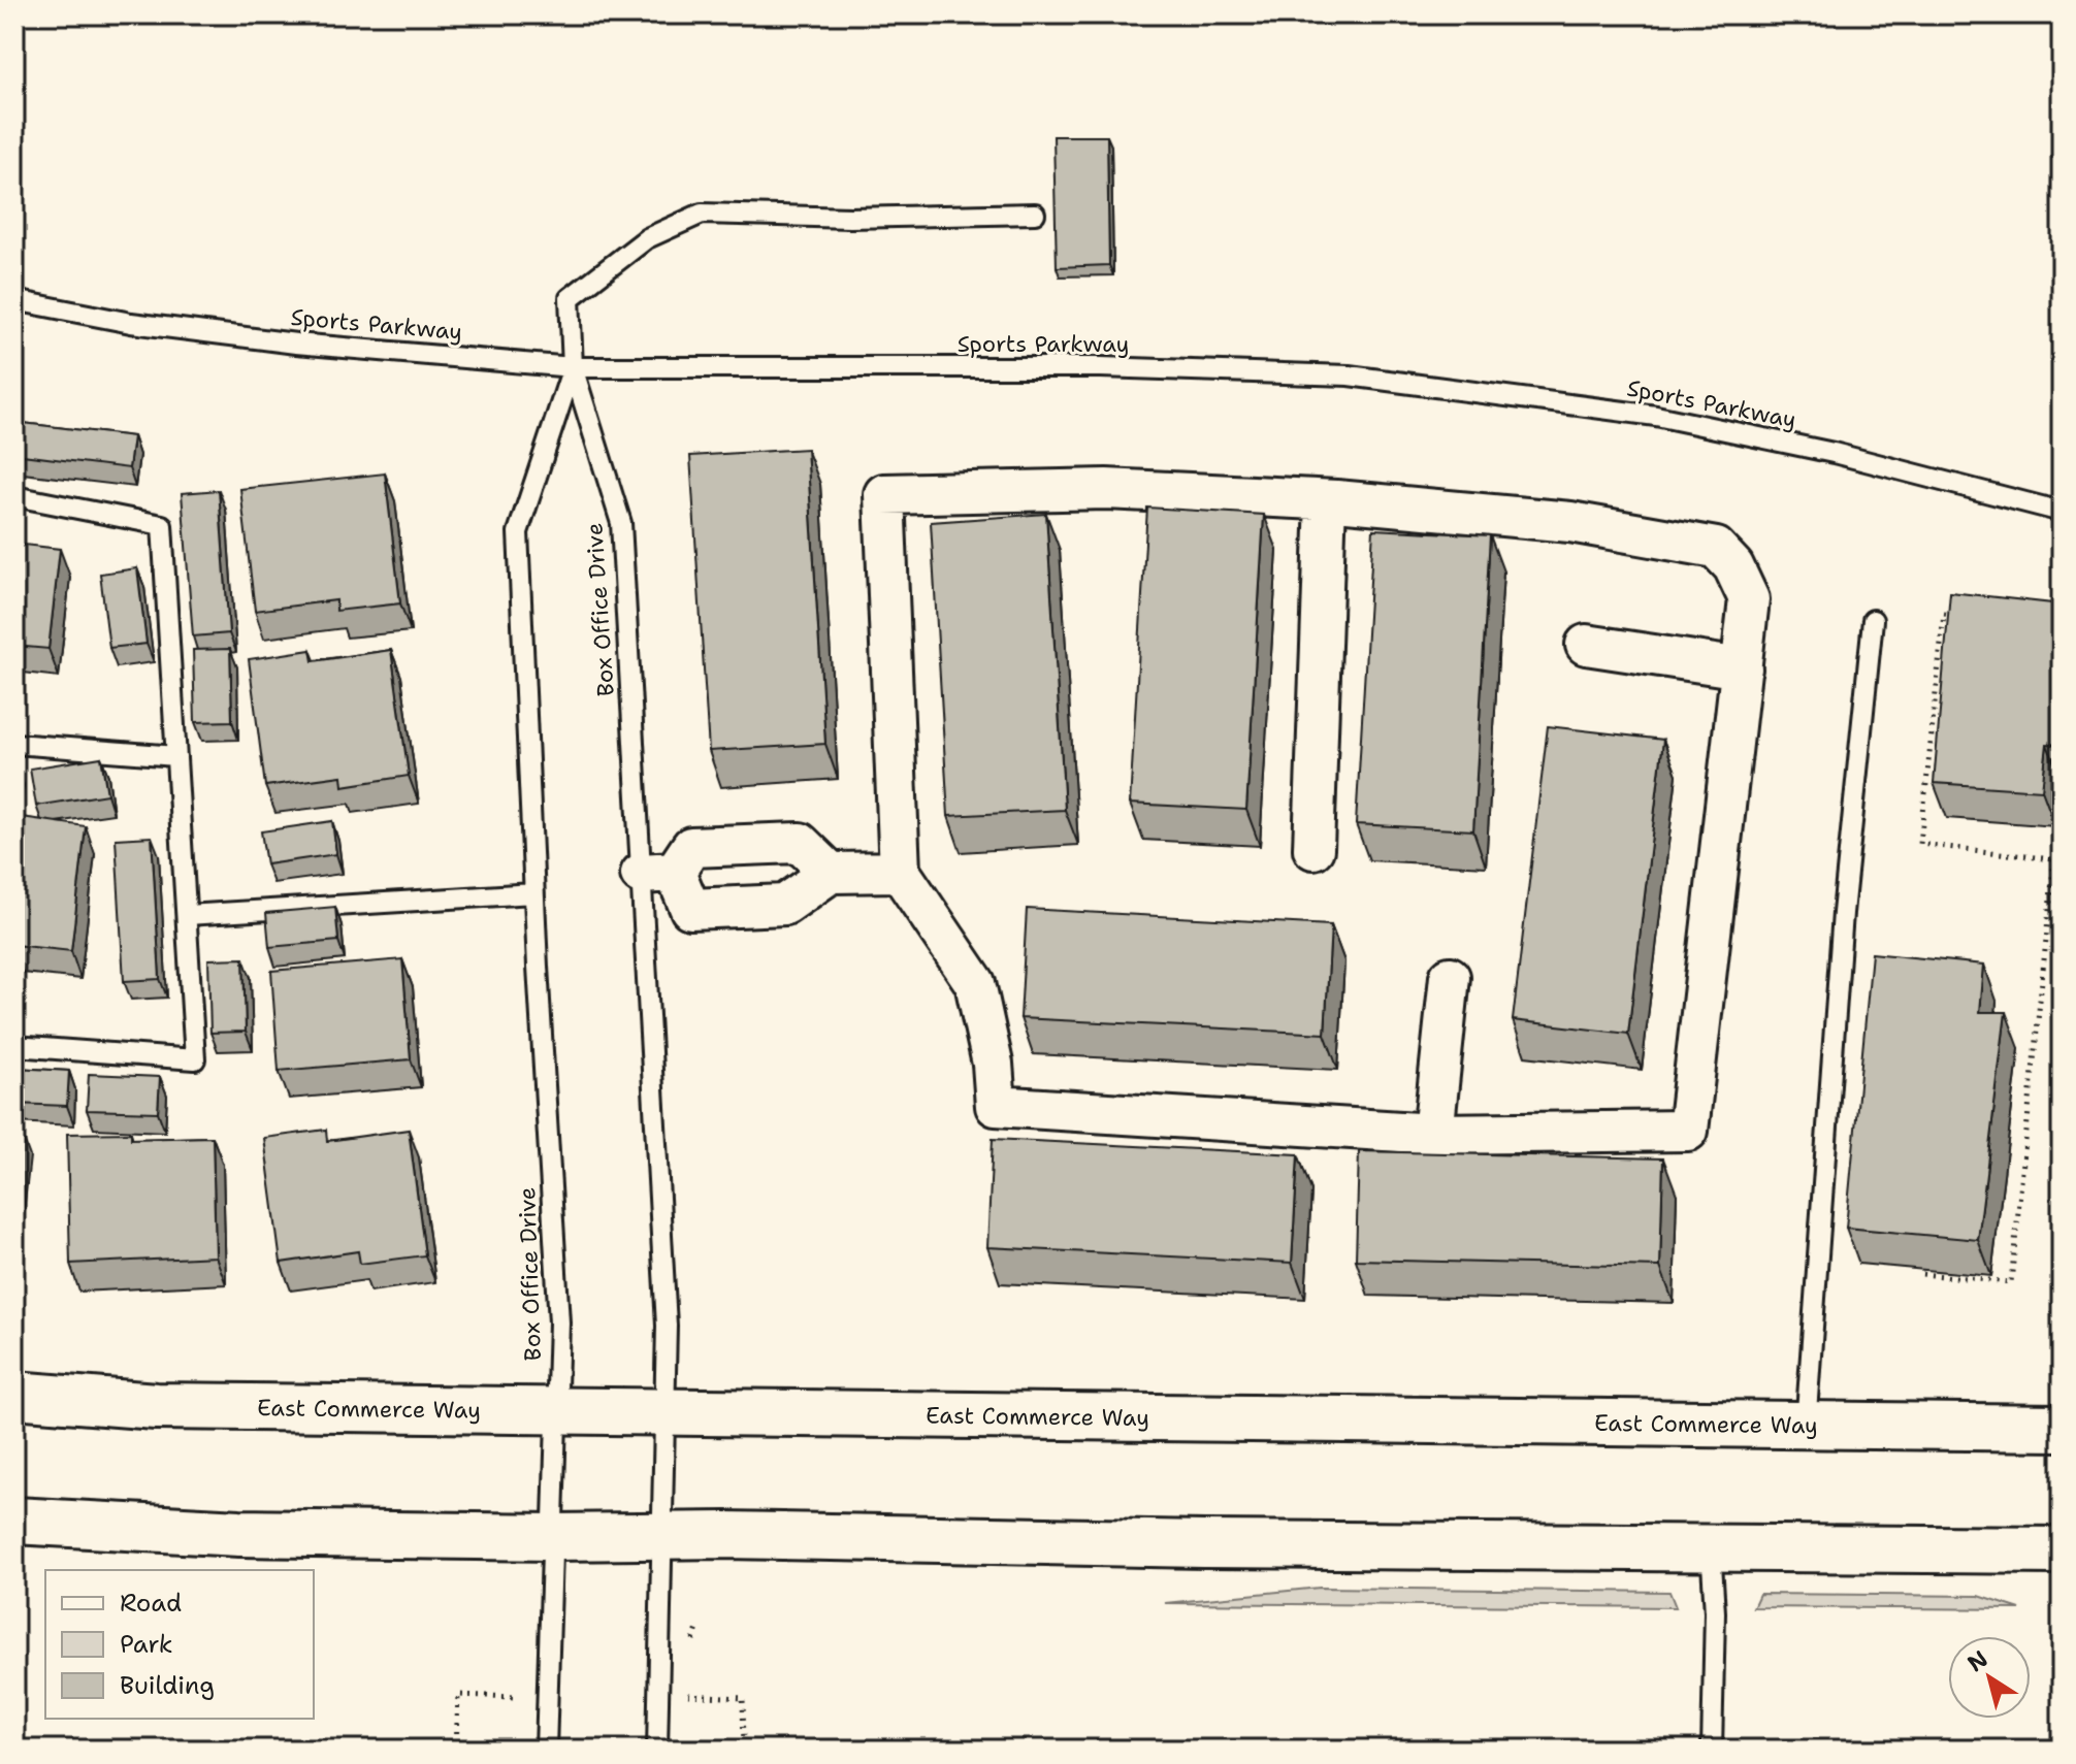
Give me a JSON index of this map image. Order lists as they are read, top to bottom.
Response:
{
  "streets": {
    "main road": ["East Commerce Way"],
    "lane": ["Sports Parkway", "Box Office Drive"]
  },
  "crossings": [
    ["Sports Parkway", "Box Office Drive"],
    ["Box Office Drive", "East Commerce Way"]
  ],
  "legend": ["Road", "Park", "Building"],
  "north": "top left"
}
